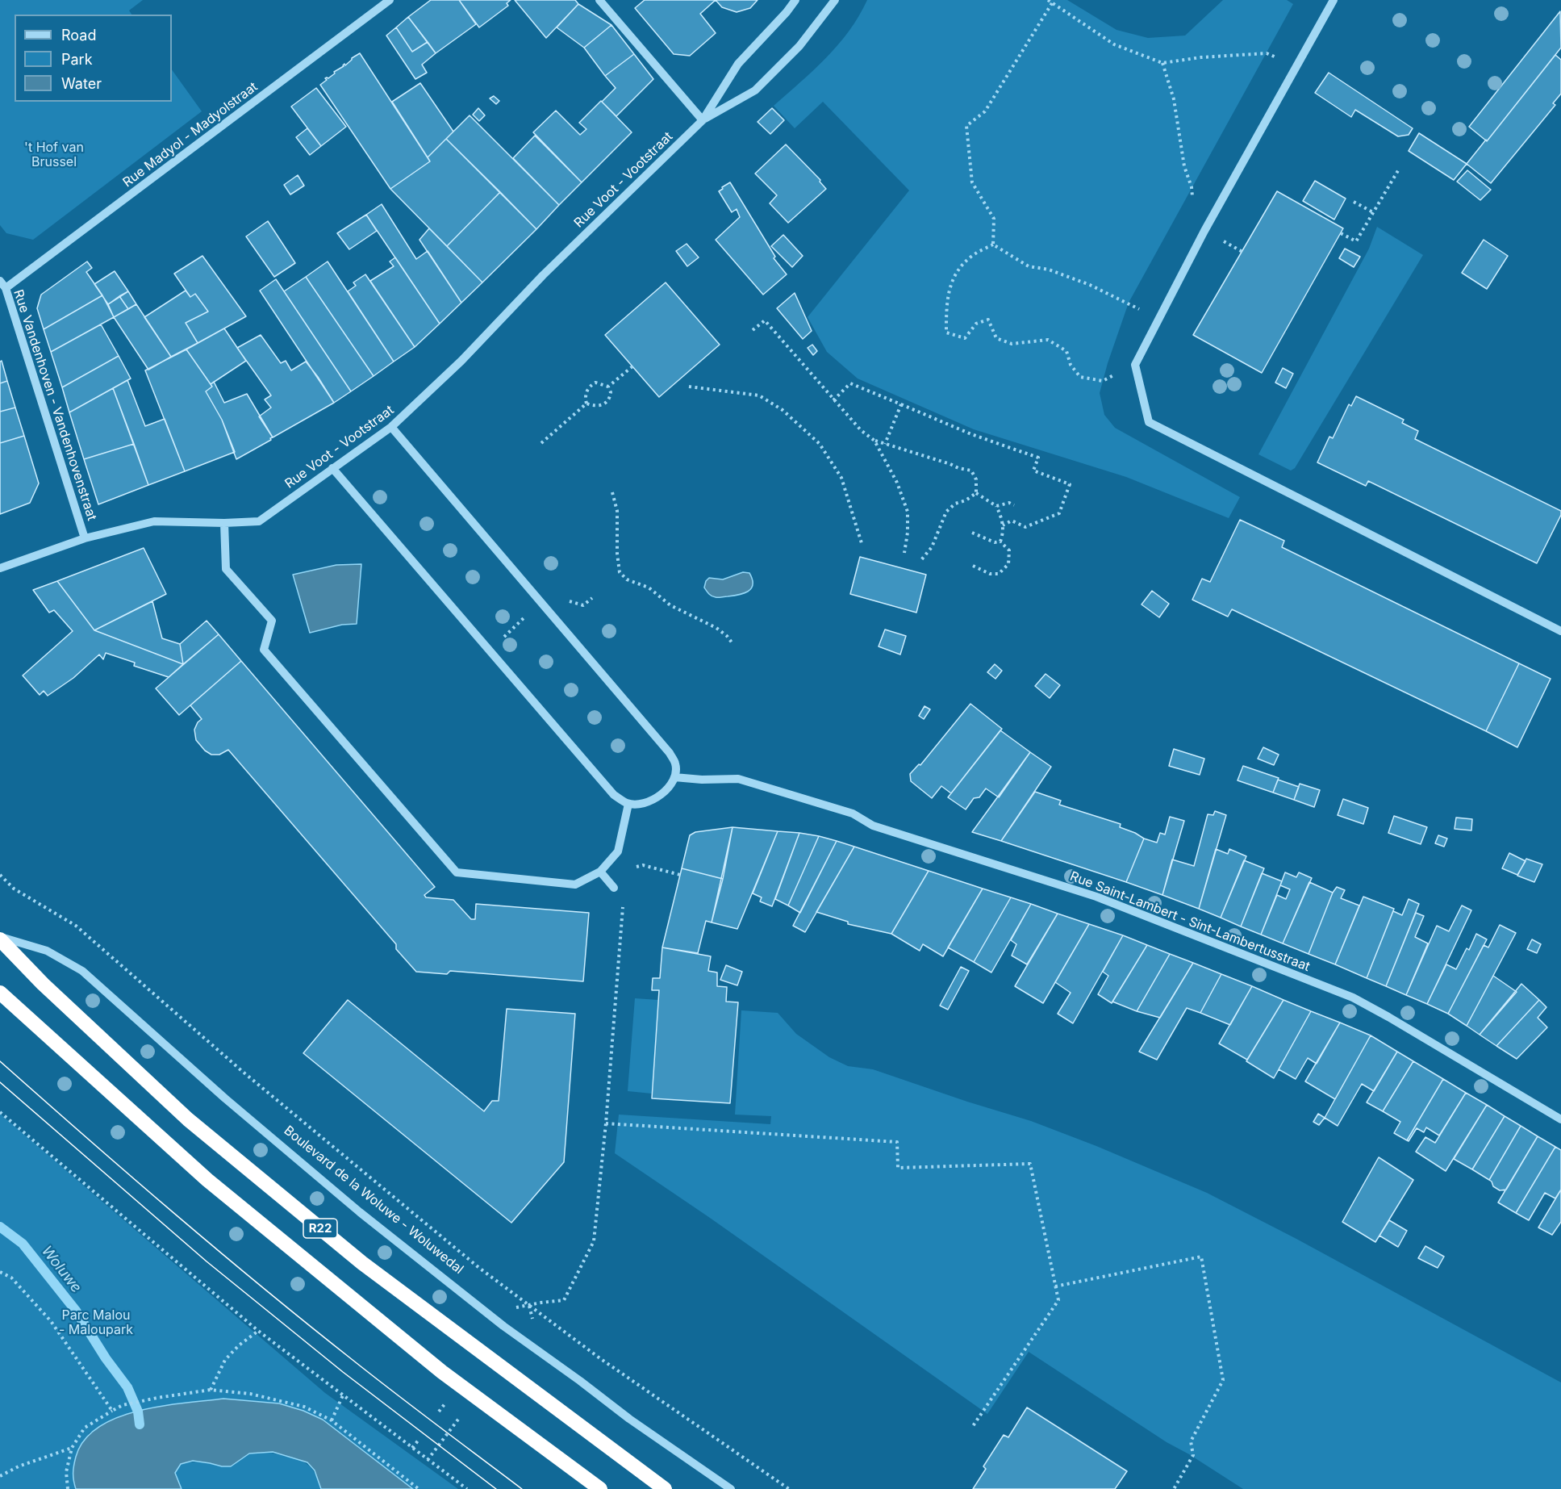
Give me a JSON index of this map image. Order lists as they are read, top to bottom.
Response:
{
  "streets": {
    "highway": ["Boulevard de la Woluwe - Woluwedal", "R22"],
    "street": [
      "Rue Madyol - Madyolstraat",
      "Rue Voot - Vootstraat",
      "Rue Vandenhoven - Vandenhovenstraat",
      "Rue Saint-Lambert - Sint-Lambertusstraat"
    ]
  },
  "crossings": [
    ["Rue Madyol - Madyolstraat", "Rue Vandenhoven - Vandenhovenstraat"],
    ["Rue Voot - Vootstraat", "Rue Vandenhoven - Vandenhovenstraat"]
  ],
  "water": ["Woluwe"],
  "parks": ["'t Hof van Brussel", "Parc Malou - Maloupark"],
  "legend": ["Road", "Park", "Water"]
}
